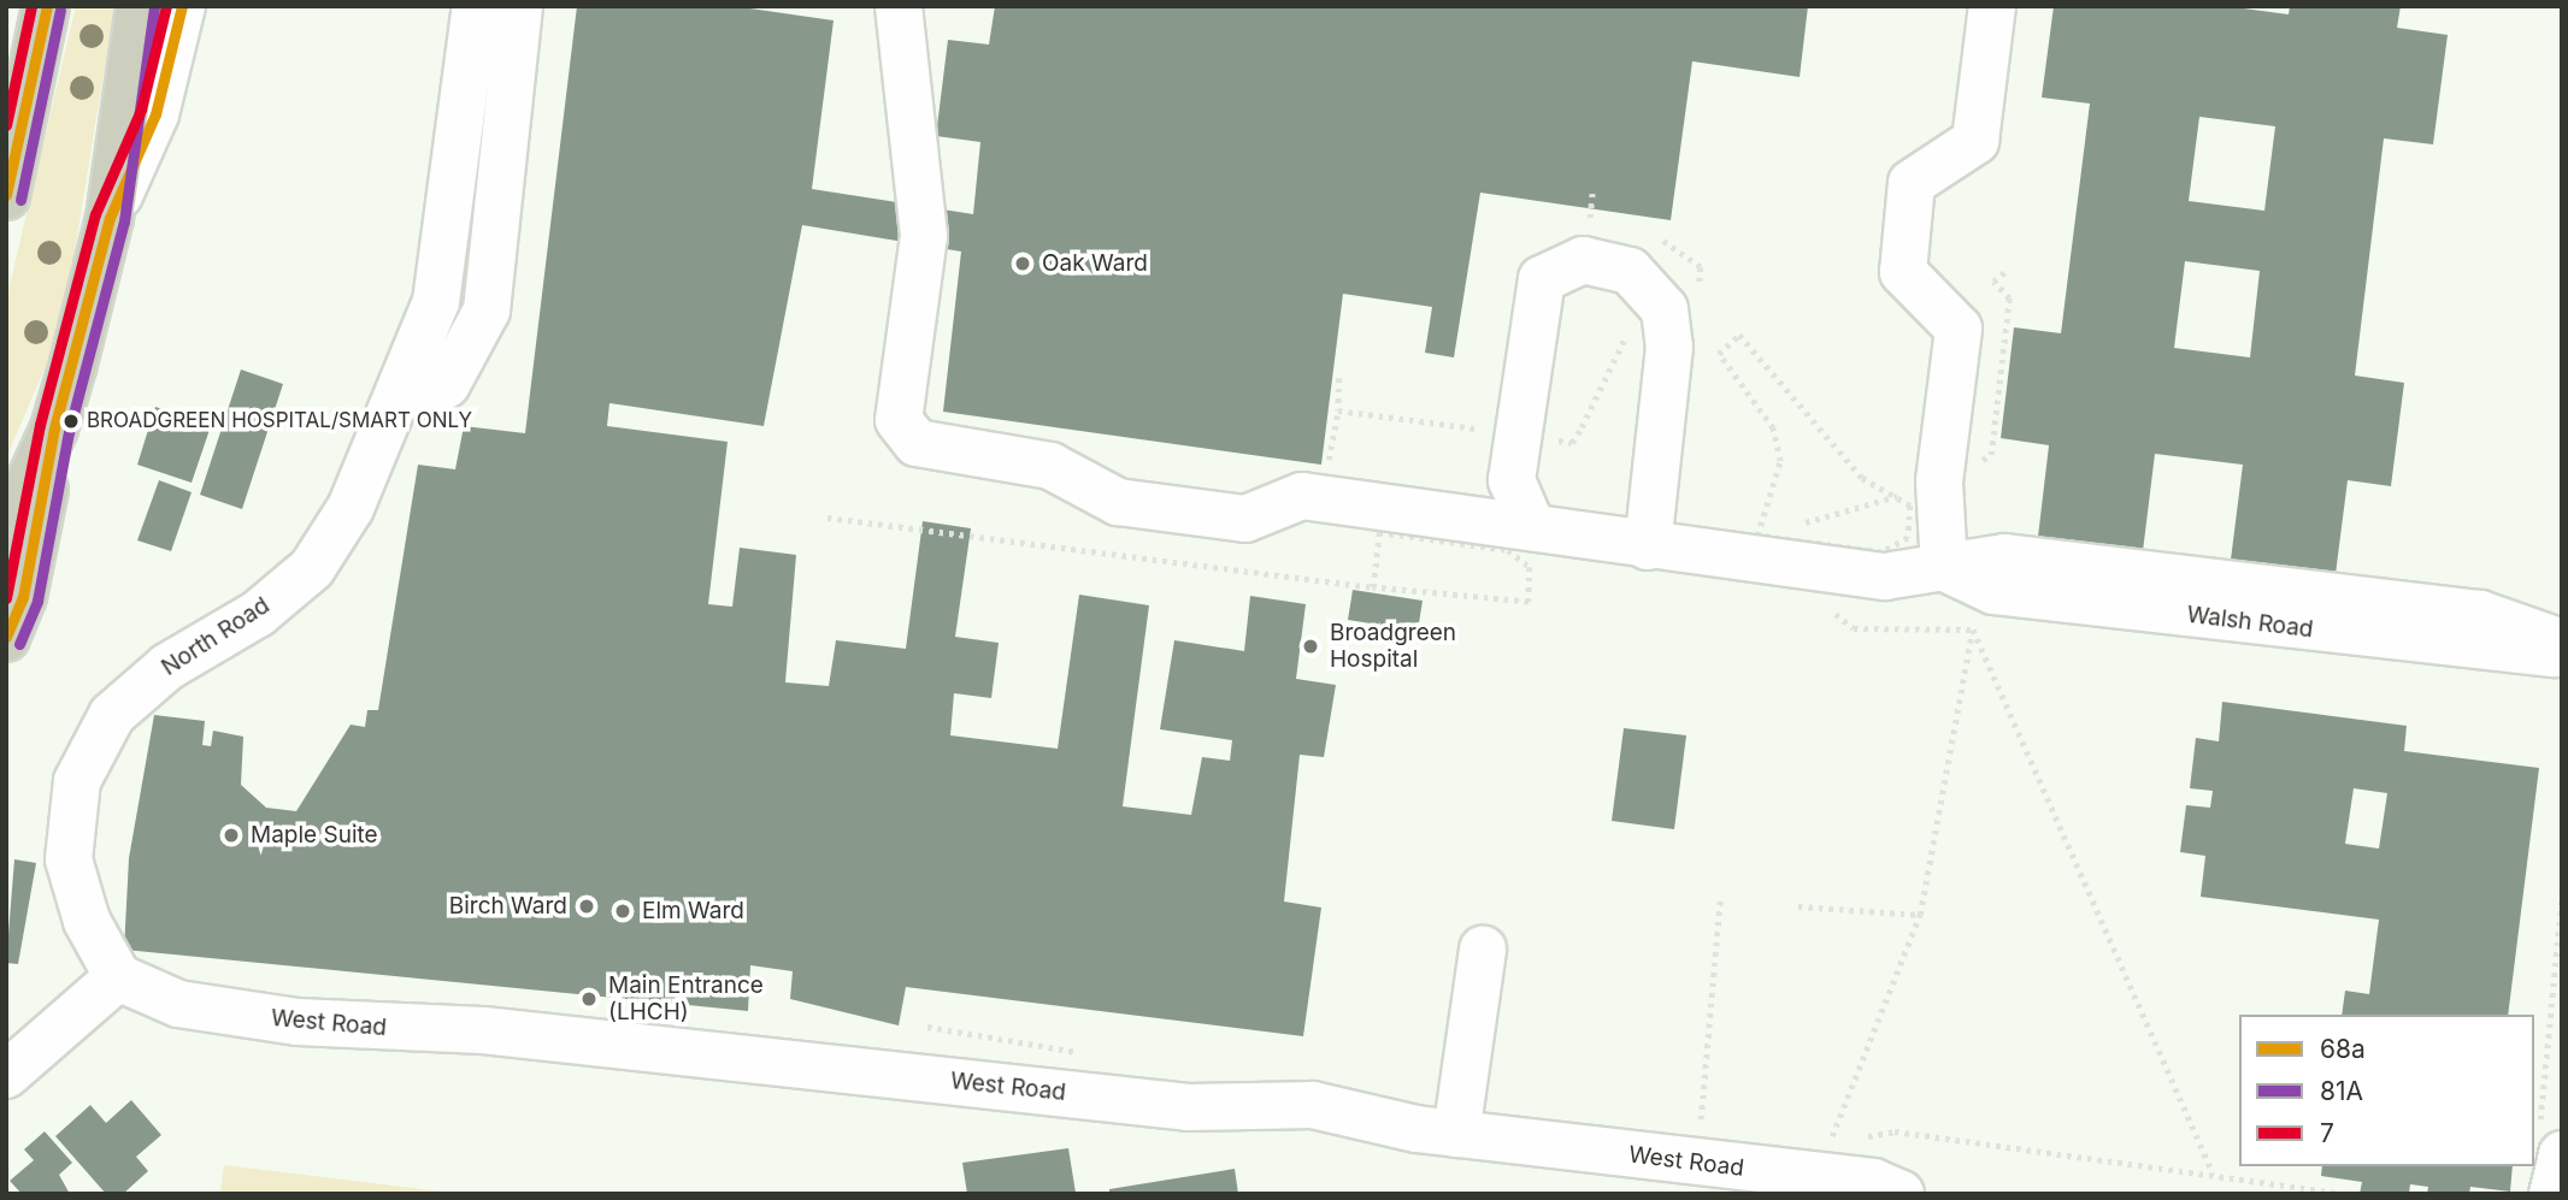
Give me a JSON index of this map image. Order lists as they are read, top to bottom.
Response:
{
  "streets": {
    "lane": ["Walsh Road", "North Road", "West Road"]
  },
  "crossings": [
    ["North Road", "West Road"]
  ],
  "places": [
    "Oak Ward",
    "BROADGREEN HOSPITAL/SMART ONLY",
    "Broadgreen Hospital",
    "Maple Suite",
    "Birch Ward",
    "Elm Ward",
    "Main Entrance (LHCH)"
  ],
  "lines": ["transit line 68a", "transit line 7", "transit line 81A"],
  "legend": ["68a", "81A", "7"]
}
